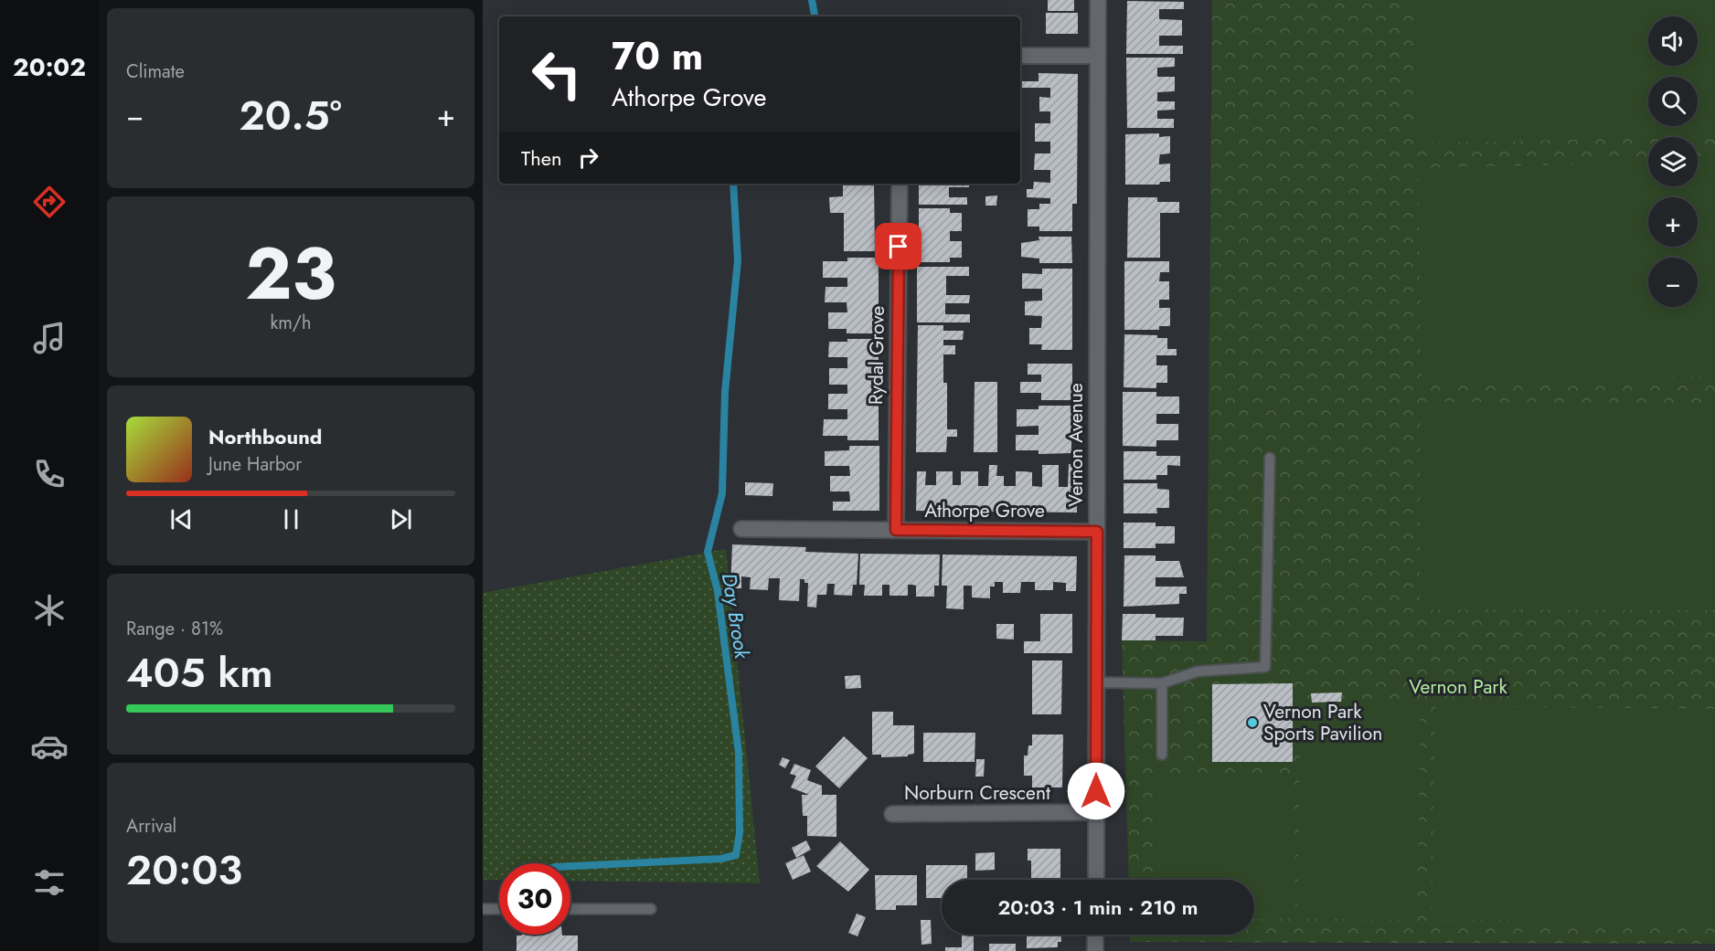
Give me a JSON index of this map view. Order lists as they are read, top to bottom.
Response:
{
  "streets": {
    "street": [
      "Rydal Grove",
      "Vernon Avenue",
      "Athorpe Grove",
      "Norburn Crescent"
    ]
  },
  "crossings": [
    ["Rydal Grove", "Athorpe Grove"],
    ["Vernon Avenue", "Athorpe Grove"],
    ["Vernon Avenue", "Norburn Crescent"]
  ],
  "water": ["Day Brook"],
  "parks": ["Vernon Park"],
  "places": ["Vernon Park Sports Pavilion"],
  "page": {
    "tabs": "20:02",
    "tile": [
      "Climate",
      ["23", "km/h"],
      ["Range · 81%", "405 km"],
      ["Arrival", "20:03"]
    ],
    "map_buttons": ["+", "−"],
    "turn": ["70 m", "Athorpe Grove"],
    "heat": ["−", "20.5°", "+"],
    "then": "Then",
    "song": ["Northbound", "June Harbor"],
    "limit": "30",
    "trip": "20:03 · 1 min · 210 m"
  }
}
